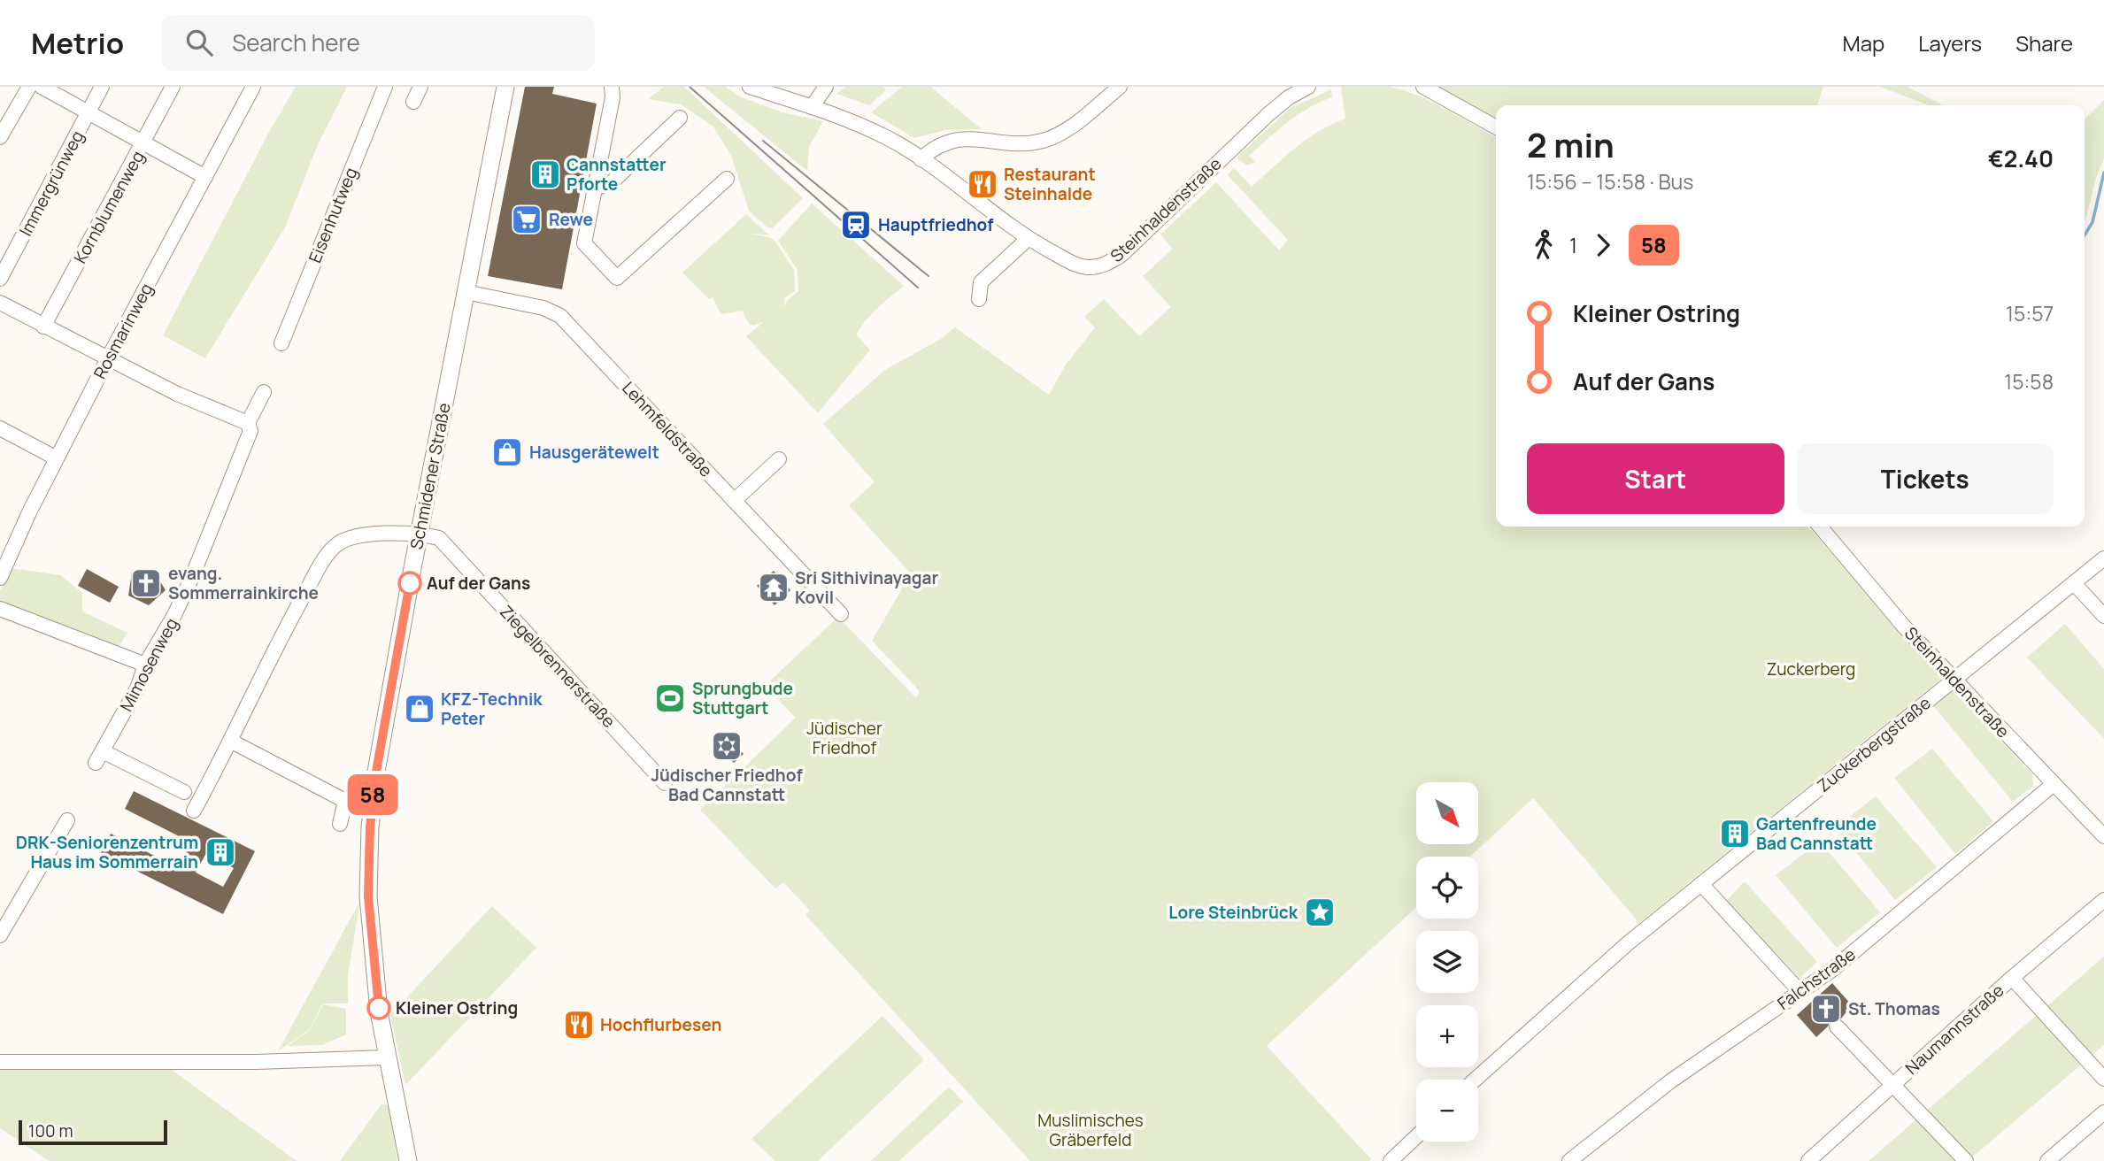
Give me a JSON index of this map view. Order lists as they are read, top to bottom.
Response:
{
  "streets": {
    "main road": ["Schmidener Straße"],
    "street": [
      "Immergrünweg",
      "Kornblumenweg",
      "Steinhaldenstraße",
      "Eisenhutweg",
      "Rosmarinweg",
      "Lehmfeldstraße",
      "Mimosenweg",
      "Ziegelbrennerstraße",
      "Zuckerbergstraße",
      "Falchstraße",
      "Naumannstraße"
    ]
  },
  "crossings": [
    ["Steinhaldenstraße", "Zuckerbergstraße"],
    ["Steinhaldenstraße", "Falchstraße"],
    ["Lehmfeldstraße", "Schmidener Straße"],
    ["Schmidener Straße", "Ziegelbrennerstraße"]
  ],
  "parks": ["Zuckerberg", "Jüdischer Friedhof", "Muslimisches Gräberfeld"],
  "places": {
    "building": ["Cannstatter Pforte", "Gartenfreunde Bad Cannstatt", "DRK-Seniorenzentrum Haus im Sommerrain"],
    "restaurant": ["Restaurant Steinhalde", "Hochflurbesen"],
    "supermarket": ["Rewe"],
    "station": ["Hauptfriedhof"],
    "shop": ["Hausgerätewelt", "KFZ-Technik Peter"],
    "church": ["evang. Sommerrainkirche", "St. Thomas"],
    "other": ["Auf der Gans", "Kleiner Ostring"],
    "temple": ["Sri Sithivinayagar Kovil"],
    "sports": ["Sprungbude Stuttgart"],
    "synagogue": ["Jüdischer Friedhof Bad Cannstatt"],
    "place": ["Lore Steinbrück"]
  },
  "lines": ["bus line 58"],
  "scale_bar": "100 m",
  "north": "bottom right",
  "page": {
    "header": "Metrio",
    "search": "Search here",
    "nav": ["Map", "Layers", "Share"],
    "on_map": "58",
    "heading": ["2 min", "15:56 – 15:58 · Bus", "€2.40"],
    "legs": ["1", "58"],
    "list": [
      {
        "name": "Kleiner Ostring",
        "value": "15:57"
      },
      {
        "name": "Auf der Gans",
        "value": "15:58"
      }
    ],
    "buttons": ["Start", "Tickets"],
    "map_buttons": ["+", "−"],
    "scale": "100 m"
  }
}
